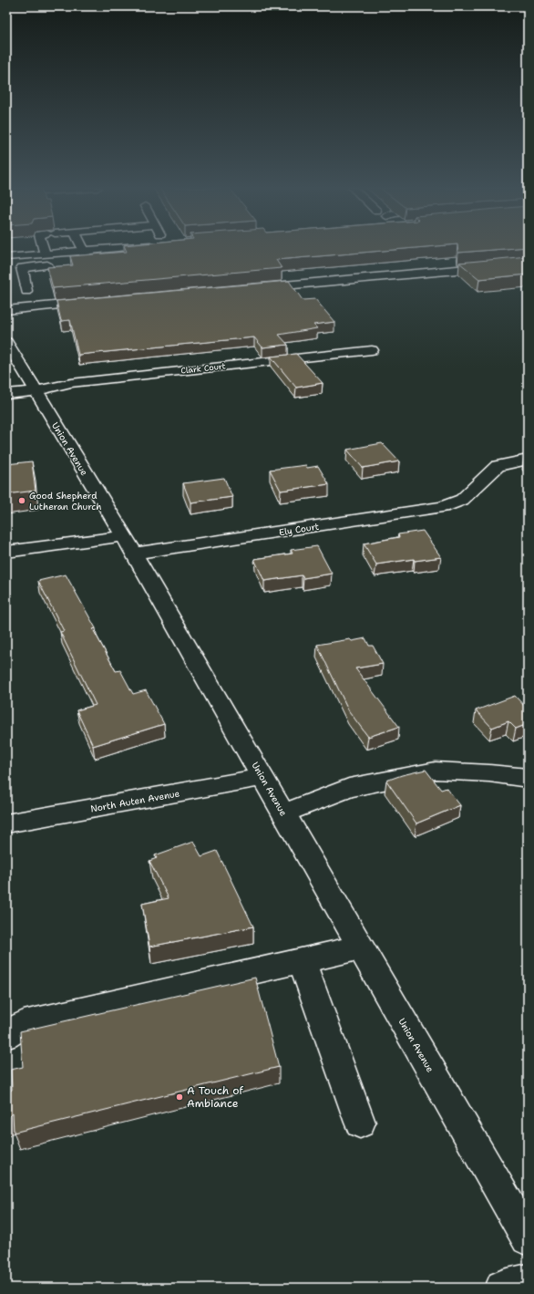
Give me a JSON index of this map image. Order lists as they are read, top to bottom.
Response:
{
  "streets": {
    "street": [
      "Clark Court",
      "Union Avenue",
      "Ely Court",
      "North Auten Avenue"
    ]
  },
  "crossings": [
    ["Clark Court", "Union Avenue"],
    ["Union Avenue", "Ely Court"],
    ["Union Avenue", "North Auten Avenue"]
  ],
  "places": ["Good Shepherd Lutheran Church", "A Touch of Ambiance"]
}
